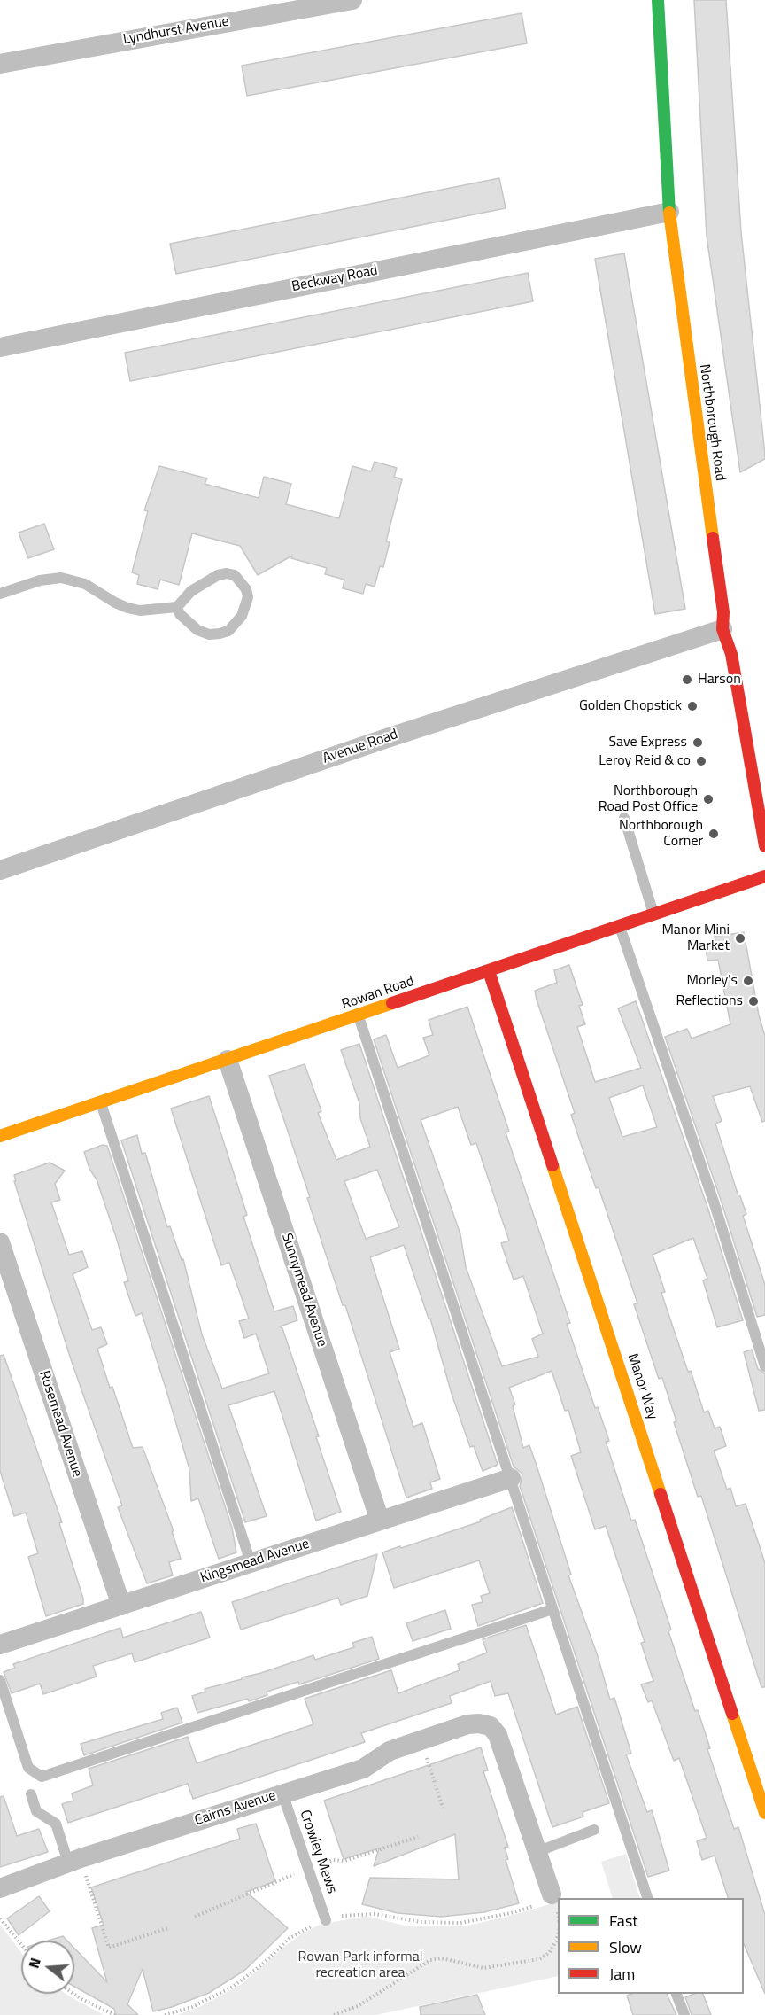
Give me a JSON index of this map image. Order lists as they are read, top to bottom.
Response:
{
  "streets": {
    "street": [
      "Lyndhurst Avenue",
      "Beckway Road",
      "Northborough Road",
      "Avenue Road",
      "Rowan Road",
      "Sunnymead Avenue",
      "Manor Way",
      "Rosemead Avenue",
      "Kingsmead Avenue",
      "Cairns Avenue"
    ],
    "lane": ["Crowley Mews"]
  },
  "crossings": [
    ["Beckway Road", "Northborough Road"],
    ["Northborough Road", "Avenue Road"],
    ["Rowan Road", "Sunnymead Avenue"],
    ["Rowan Road", "Manor Way"],
    ["Sunnymead Avenue", "Kingsmead Avenue"],
    ["Rosemead Avenue", "Kingsmead Avenue"],
    ["Cairns Avenue", "Crowley Mews"]
  ],
  "parks": ["Rowan Park informal recreation area"],
  "places": [
    "Harson",
    "Golden Chopstick",
    "Save Express",
    "Leroy Reid & co",
    "Northborough Road Post Office",
    "Northborough Corner",
    "Manor Mini Market",
    "Morley's",
    "Reflections"
  ],
  "legend": ["Fast", "Slow", "Jam"],
  "north": "left"
}
